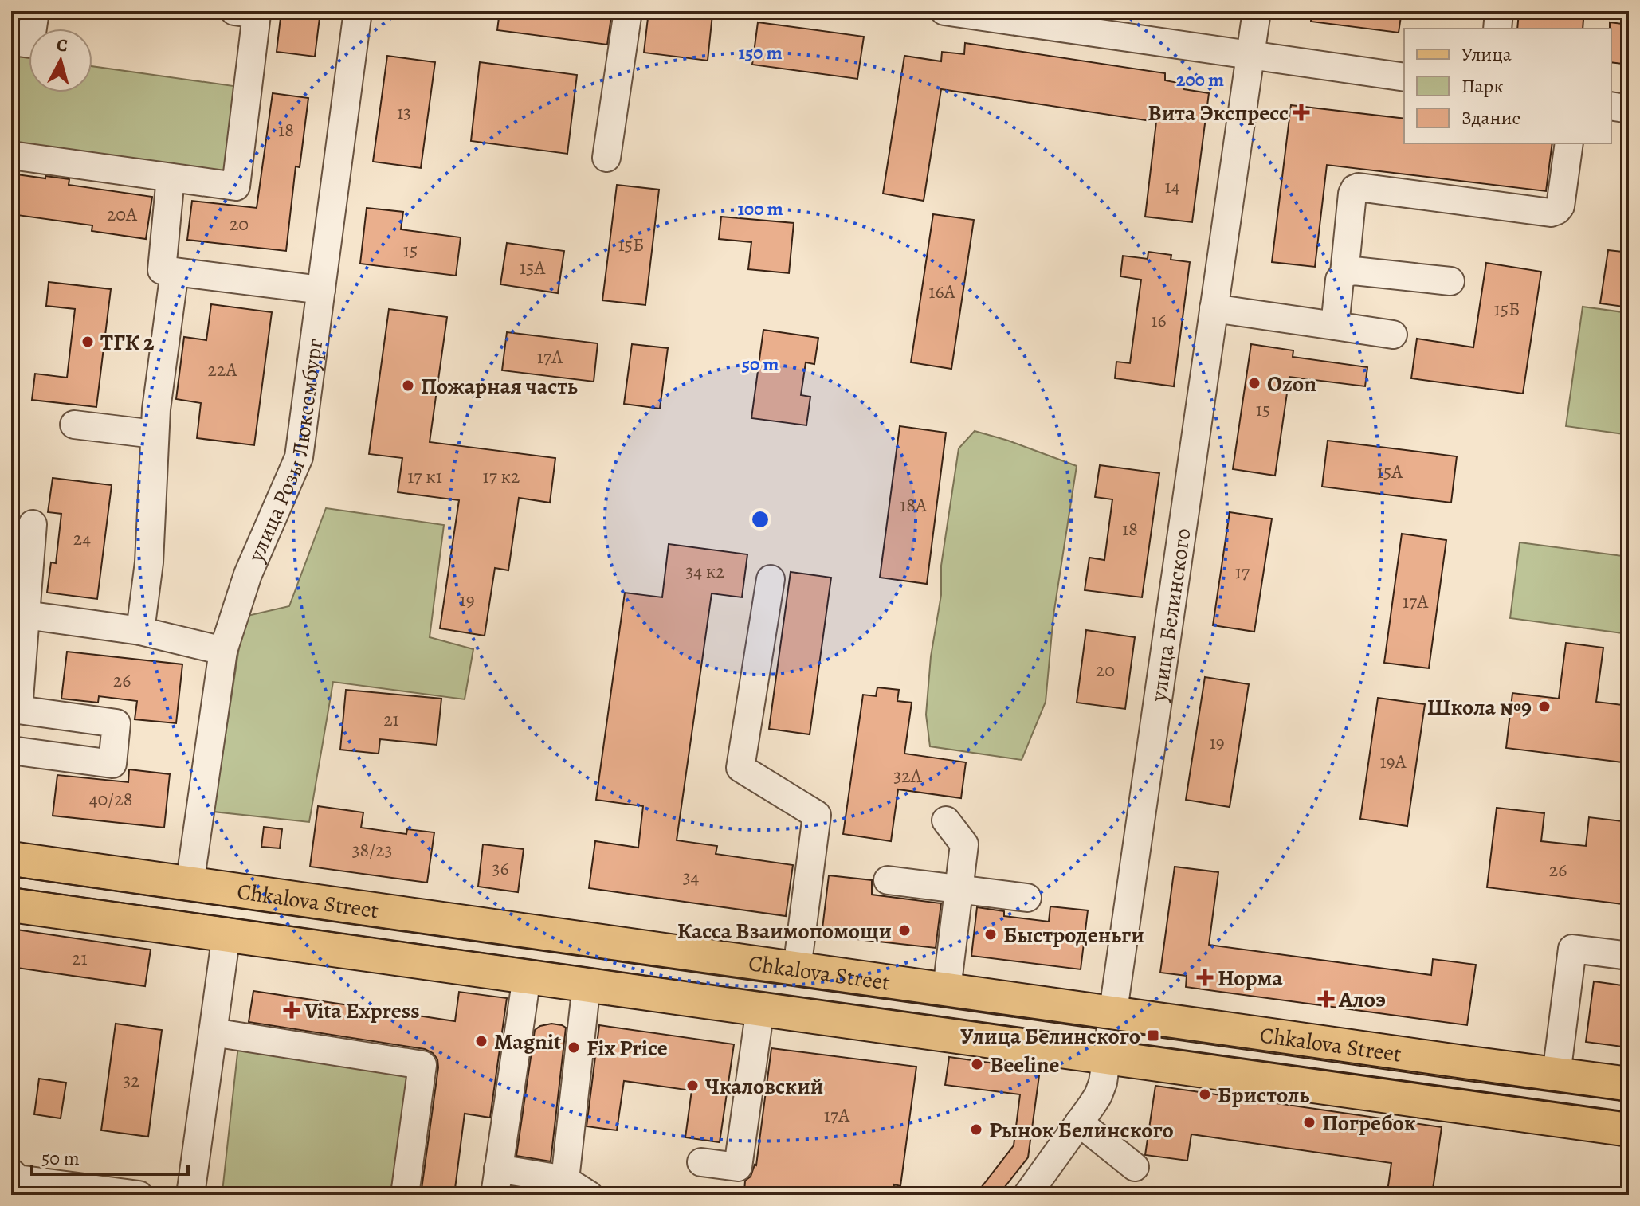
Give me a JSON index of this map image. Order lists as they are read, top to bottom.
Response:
{
  "streets": {
    "main road": ["Chkalova Street"],
    "street": ["улица Розы Люксембург", "улица Белинского"]
  },
  "crossings": [
    ["улица Розы Люксембург", "Chkalova Street"],
    ["улица Белинского", "Chkalova Street"]
  ],
  "places": {
    "health": [
      "Вита Экспресс",
      "Норма",
      "Алоэ",
      "Vita Express"
    ],
    "other": [
      "ТГК 2",
      "Ozon",
      "Пожарная часть",
      "Школа №9",
      "Касса Взаимопомощи",
      "Быстроденьги",
      "Magnit",
      "Fix Price",
      "Beeline",
      "Чкаловский",
      "Бристоль",
      "Погребок",
      "Рынок Белинского"
    ],
    "transit": ["Улица Белинского"]
  },
  "house_numbers": [
    "13",
    "18",
    "14",
    "20А",
    "20",
    "15Б",
    "15",
    "15А",
    "16А",
    "15Б",
    "16",
    "17А",
    "22А",
    "15",
    "15А",
    "17 к1",
    "17 к2",
    "18А",
    "18",
    "24",
    "34 к2",
    "17",
    "19",
    "17А",
    "20",
    "26",
    "21",
    "19",
    "19А",
    "32А",
    "40/28",
    "38/23",
    "36",
    "26",
    "34",
    "21",
    "32",
    "17А"
  ],
  "legend": ["Улица", "Парк", "Здание"],
  "scale_bar": "50 m",
  "north": "top",
  "rings": [
    "150 m",
    "200 m",
    "100 m",
    "50 m"
  ]
}
